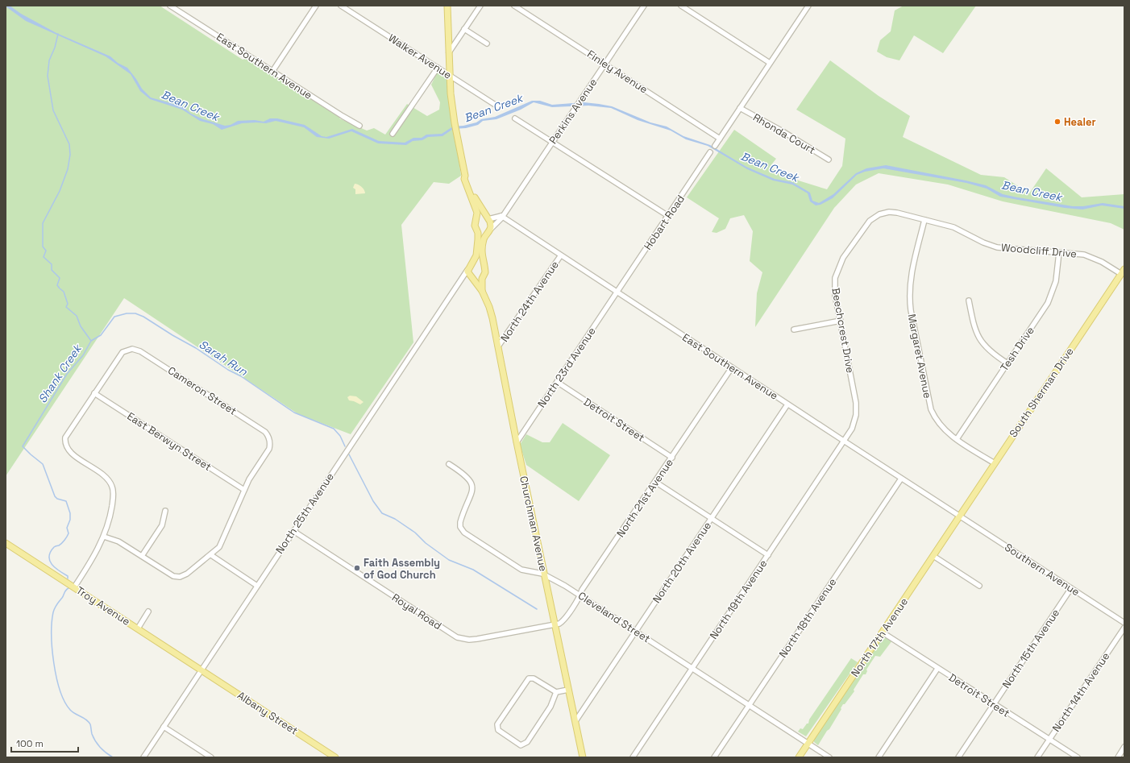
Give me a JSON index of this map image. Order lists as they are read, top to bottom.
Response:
{
  "streets": {
    "main road": [
      "South Sherman Drive",
      "Churchman Avenue",
      "Troy Avenue",
      "North 17th Avenue",
      "Albany Street"
    ],
    "street": [
      "Walker Avenue",
      "East Southern Avenue",
      "Finley Avenue",
      "Perkins Avenue",
      "Rhonda Court",
      "Hobart Road",
      "Woodcliff Drive",
      "North 24th Avenue",
      "Beechcrest Drive",
      "Tesh Drive",
      "Margaret Avenue",
      "North 23rd Avenue",
      "Cameron Street",
      "Detroit Street",
      "East Berwyn Street",
      "North 21st Avenue",
      "North 25th Avenue",
      "North 20th Avenue",
      "Southern Avenue",
      "North 19th Avenue",
      "Royal Road",
      "Cleveland Street",
      "North 18th Avenue",
      "North 15th Avenue",
      "North 14th Avenue"
    ]
  },
  "crossings": [
    ["East Southern Avenue", "Perkins Avenue"],
    ["East Southern Avenue", "Hobart Road"],
    ["East Southern Avenue", "North 24th Avenue"],
    ["East Southern Avenue", "Beechcrest Drive"],
    ["East Southern Avenue", "North 23rd Avenue"],
    ["East Southern Avenue", "South Sherman Drive"],
    ["East Southern Avenue", "North 21st Avenue"],
    ["East Southern Avenue", "North 20th Avenue"],
    ["East Southern Avenue", "Southern Avenue"],
    ["East Southern Avenue", "North 19th Avenue"],
    ["East Southern Avenue", "North 18th Avenue"],
    ["East Southern Avenue", "North 17th Avenue"],
    ["Finley Avenue", "Perkins Avenue"],
    ["Perkins Avenue", "Churchman Avenue"],
    ["Hobart Road", "North 23rd Avenue"],
    ["Woodcliff Drive", "Beechcrest Drive"],
    ["Woodcliff Drive", "Tesh Drive"],
    ["Woodcliff Drive", "Margaret Avenue"],
    ["Woodcliff Drive", "South Sherman Drive"],
    ["North 24th Avenue", "Churchman Avenue"],
    ["Beechcrest Drive", "North 19th Avenue"],
    ["Tesh Drive", "Margaret Avenue"],
    ["Margaret Avenue", "South Sherman Drive"],
    ["North 23rd Avenue", "Detroit Street"],
    ["North 23rd Avenue", "Churchman Avenue"],
    ["Cameron Street", "East Berwyn Street"],
    ["South Sherman Drive", "Southern Avenue"],
    ["South Sherman Drive", "North 17th Avenue"],
    ["Detroit Street", "North 21st Avenue"],
    ["Detroit Street", "North 17th Avenue"],
    ["Detroit Street", "North 15th Avenue"],
    ["Detroit Street", "North 14th Avenue"],
    ["North 21st Avenue", "Churchman Avenue"],
    ["North 21st Avenue", "Royal Road"],
    ["North 21st Avenue", "Cleveland Street"],
    ["North 25th Avenue", "Churchman Avenue"],
    ["North 25th Avenue", "Troy Avenue"],
    ["North 25th Avenue", "Royal Road"],
    ["North 25th Avenue", "Albany Street"],
    ["Churchman Avenue", "North 20th Avenue"],
    ["Churchman Avenue", "Royal Road"],
    ["Churchman Avenue", "Cleveland Street"],
    ["North 20th Avenue", "Cleveland Street"],
    ["Southern Avenue", "North 17th Avenue"],
    ["Southern Avenue", "North 15th Avenue"],
    ["North 19th Avenue", "Cleveland Street"],
    ["Troy Avenue", "Albany Street"],
    ["Cleveland Street", "North 18th Avenue"],
    ["Cleveland Street", "North 17th Avenue"]
  ],
  "water": ["Bean Creek", "Sarah Run", "Shank Creek"],
  "places": ["Healer", "Faith Assembly of God Church"],
  "scale_bar": "100 m"
}
